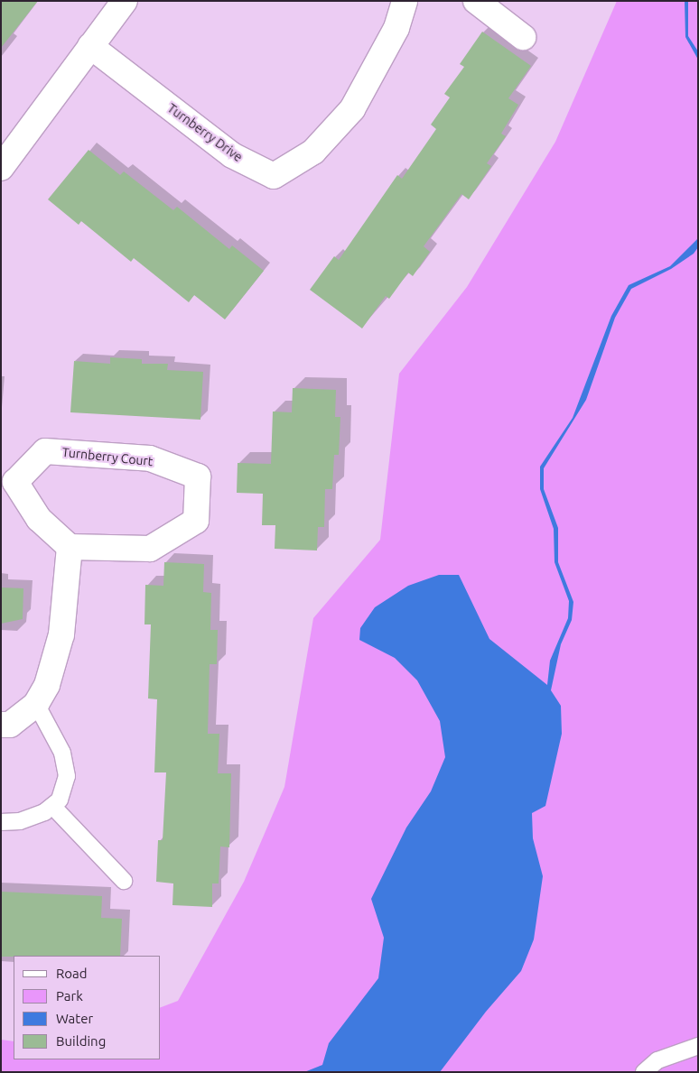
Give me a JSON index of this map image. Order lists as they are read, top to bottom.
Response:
{
  "streets": {
    "street": ["Turnberry Drive", "Turnberry Court"]
  },
  "legend": [
    "Road",
    "Park",
    "Water",
    "Building"
  ]
}
